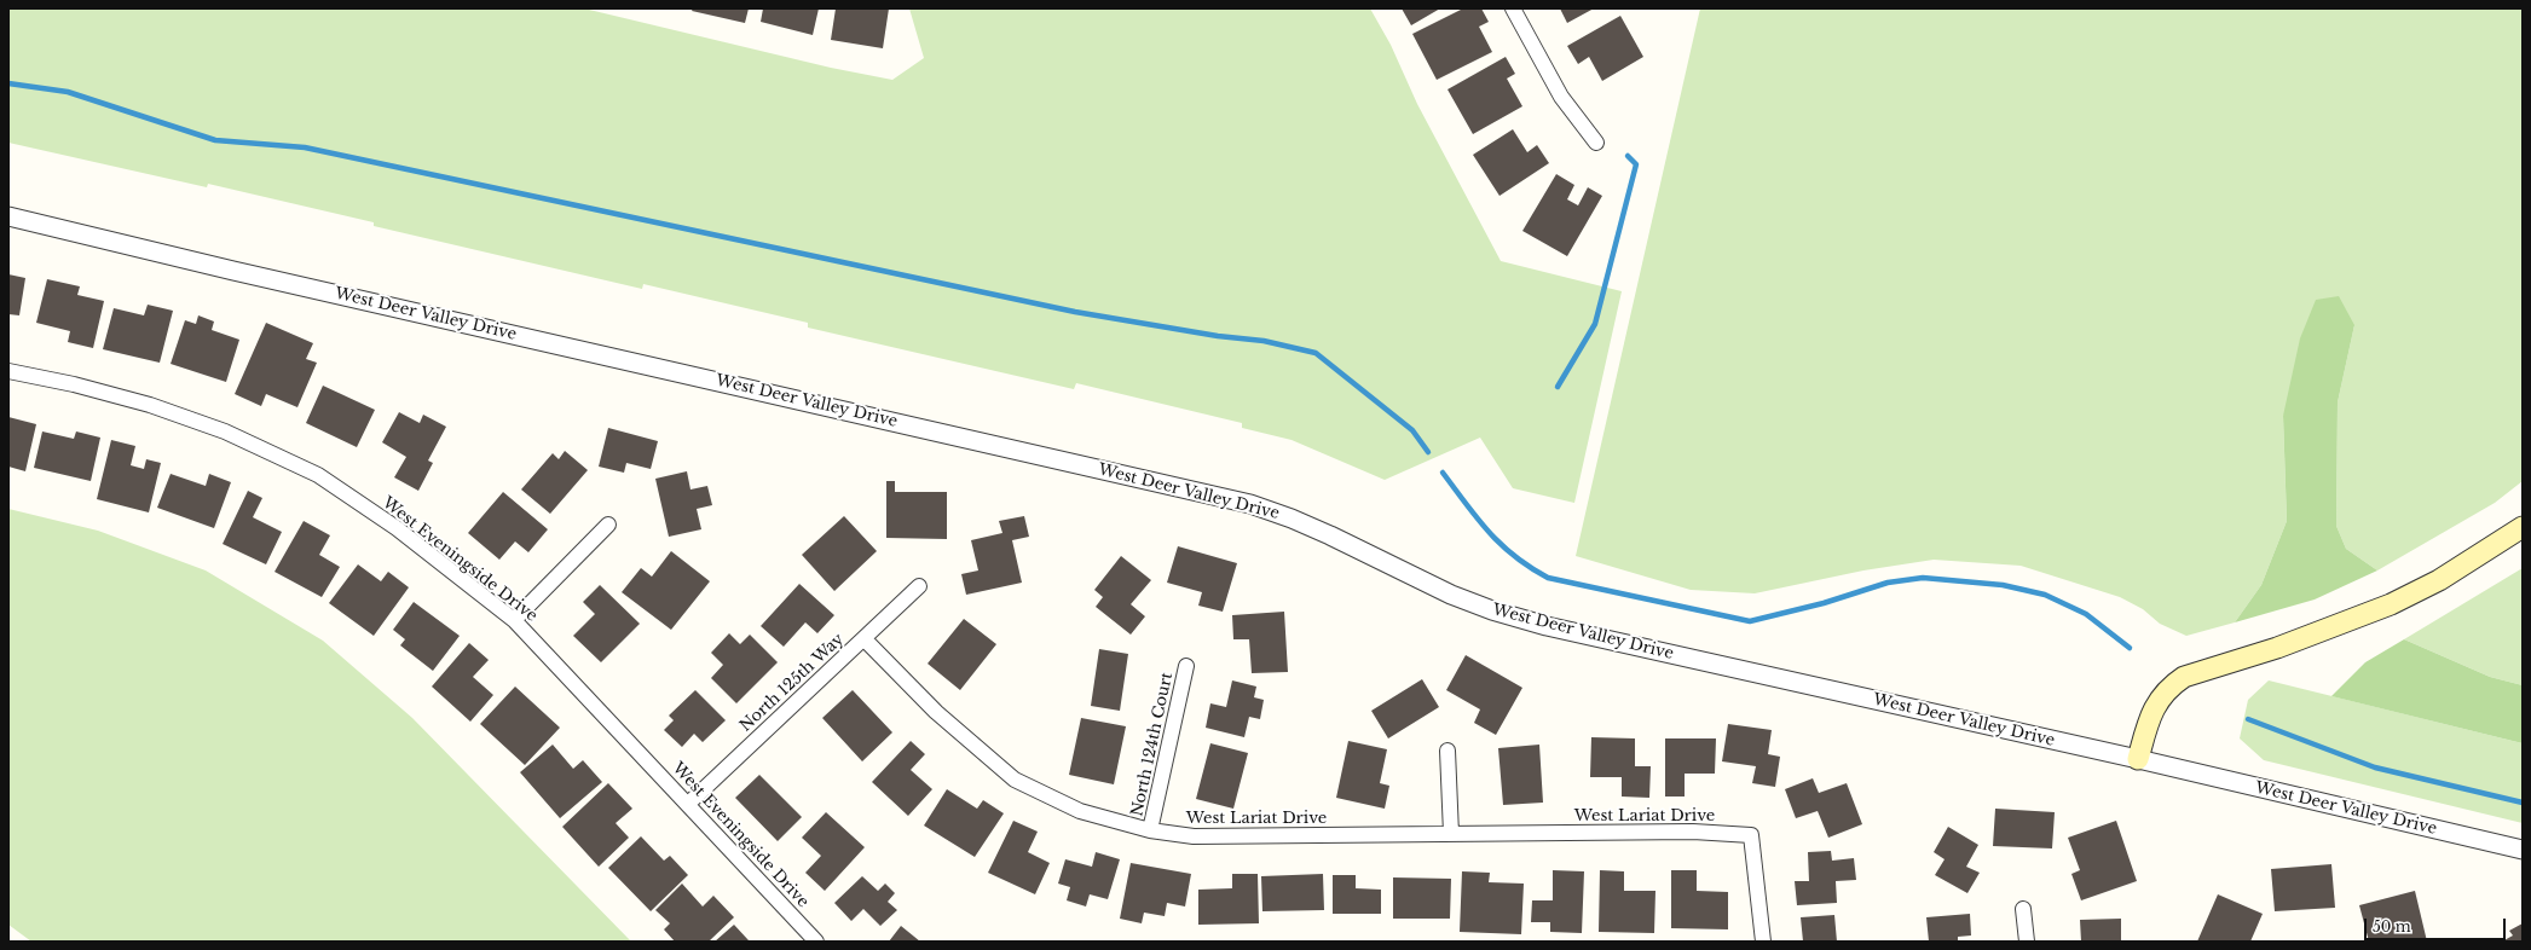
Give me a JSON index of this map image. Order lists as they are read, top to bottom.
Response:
{
  "streets": {
    "street": [
      "West Deer Valley Drive",
      "West Eveningside Drive",
      "North 125th Way",
      "North 124th Court",
      "West Lariat Drive"
    ]
  },
  "crossings": [
    ["West Eveningside Drive", "North 125th Way"],
    ["North 125th Way", "West Lariat Drive"],
    ["North 124th Court", "West Lariat Drive"]
  ],
  "scale_bar": "50 m"
}
